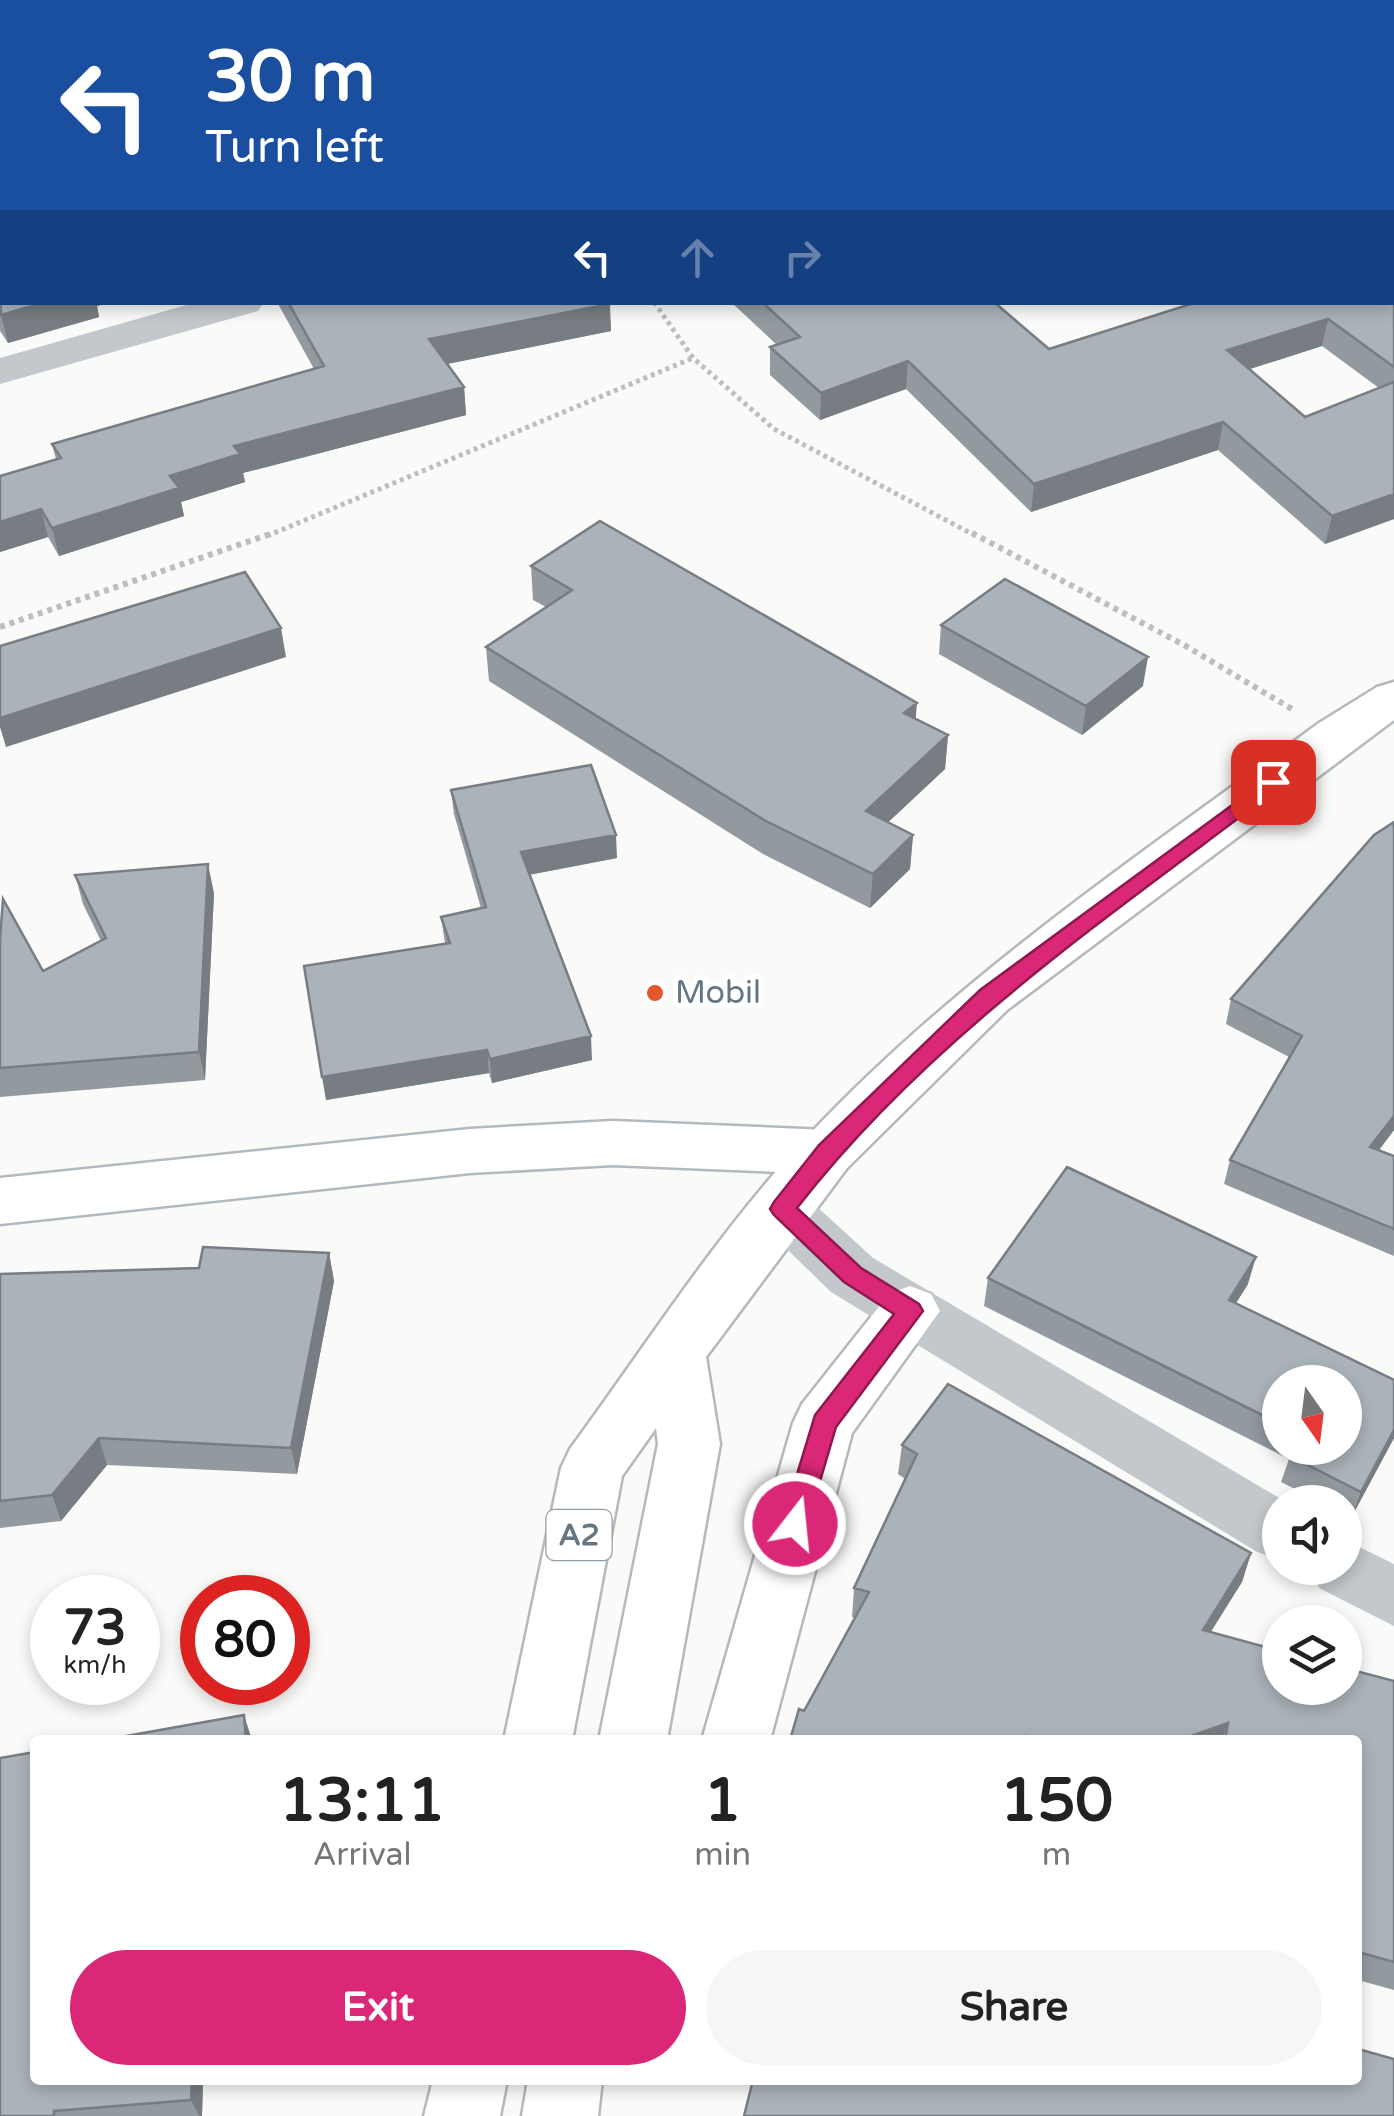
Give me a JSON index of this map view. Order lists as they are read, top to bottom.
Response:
{
  "streets": {
    "main road": ["A2"]
  },
  "places": ["Mobil"],
  "north": "bottom",
  "page": {
    "turn": ["30 m", "Turn left"],
    "speed": "73 km/h",
    "limit": "80",
    "eta": [
      "13:11",
      "Arrival",
      "1",
      "min",
      "150",
      "m"
    ],
    "buttons": ["Exit", "Share"]
  }
}
